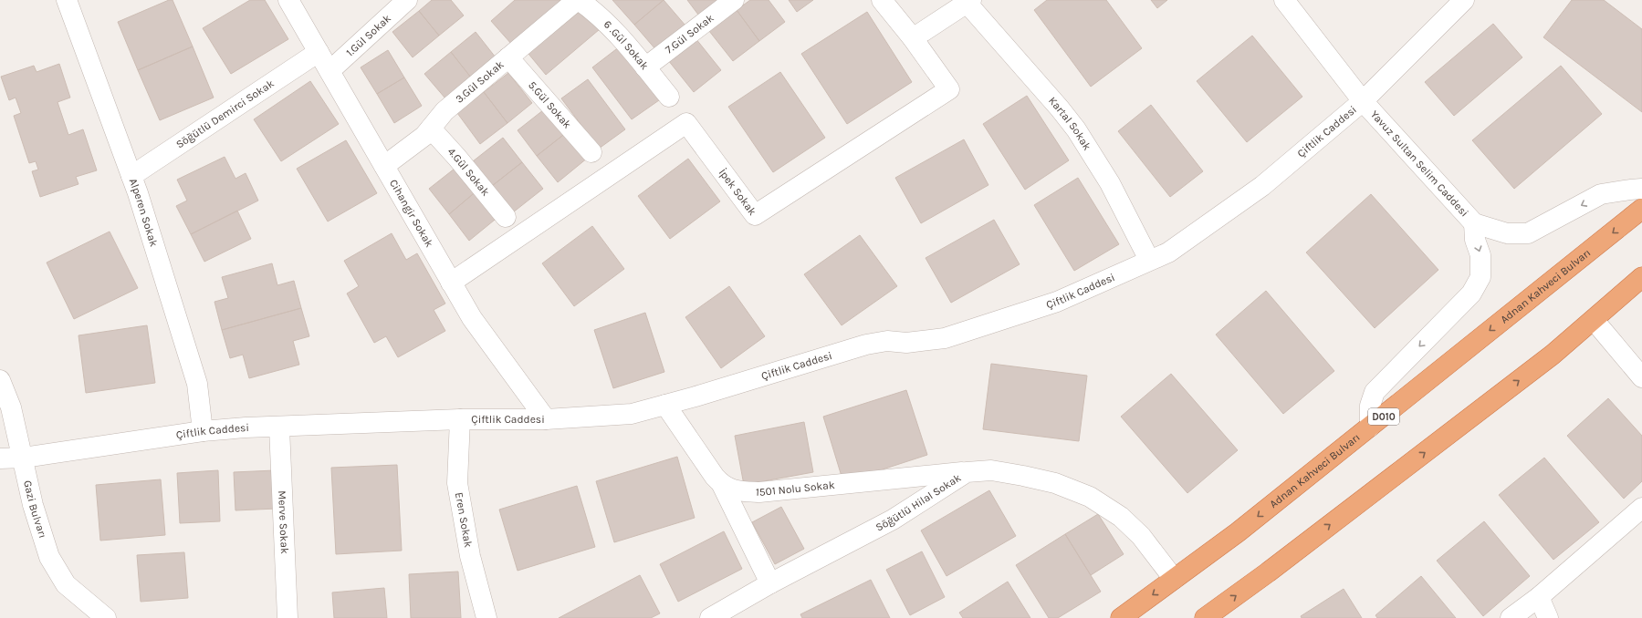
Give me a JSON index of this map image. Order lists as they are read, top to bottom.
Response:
{
  "streets": {
    "highway": ["Adnan Kahveci Bulvarı", "D010"],
    "street": [
      "7.Gül Sokak",
      "1.Gül Sokak",
      "6 .Gül Sokak",
      "3.Gül Sokak",
      "5.Gül Sokak",
      "Söğütlü Demirci Sokak",
      "Kartal Sokak",
      "Çiftlik Caddesi",
      "Yavuz Sultan Selim Caddesi",
      "4.Gül Sokak",
      "İpek Sokak",
      "Alperen Sokak",
      "Cihangir Sokak",
      "1501 Nolu Sokak",
      "Söğütlü Hilal Sokak",
      "Gazi Bulvarı",
      "Eren Sokak",
      "Merve Sokak"
    ]
  },
  "crossings": [
    ["7.Gül Sokak", "6 .Gül Sokak"],
    ["1.Gül Sokak", "Cihangir Sokak"],
    ["6 .Gül Sokak", "3.Gül Sokak"],
    ["3.Gül Sokak", "5.Gül Sokak"],
    ["3.Gül Sokak", "4.Gül Sokak"],
    ["3.Gül Sokak", "Cihangir Sokak"],
    ["Söğütlü Demirci Sokak", "Alperen Sokak"],
    ["Söğütlü Demirci Sokak", "Cihangir Sokak"],
    ["Kartal Sokak", "Çiftlik Caddesi"],
    ["Çiftlik Caddesi", "Yavuz Sultan Selim Caddesi"],
    ["Çiftlik Caddesi", "Alperen Sokak"],
    ["Çiftlik Caddesi", "Cihangir Sokak"],
    ["Çiftlik Caddesi", "Gazi Bulvarı"],
    ["Çiftlik Caddesi", "Eren Sokak"],
    ["Çiftlik Caddesi", "Merve Sokak"],
    ["Yavuz Sultan Selim Caddesi", "Adnan Kahveci Bulvarı"],
    ["İpek Sokak", "Cihangir Sokak"],
    ["Adnan Kahveci Bulvarı", "Söğütlü Hilal Sokak"],
    ["1501 Nolu Sokak", "Söğütlü Hilal Sokak"]
  ],
  "one_way": ["Yavuz Sultan Selim Caddesi"]
}
